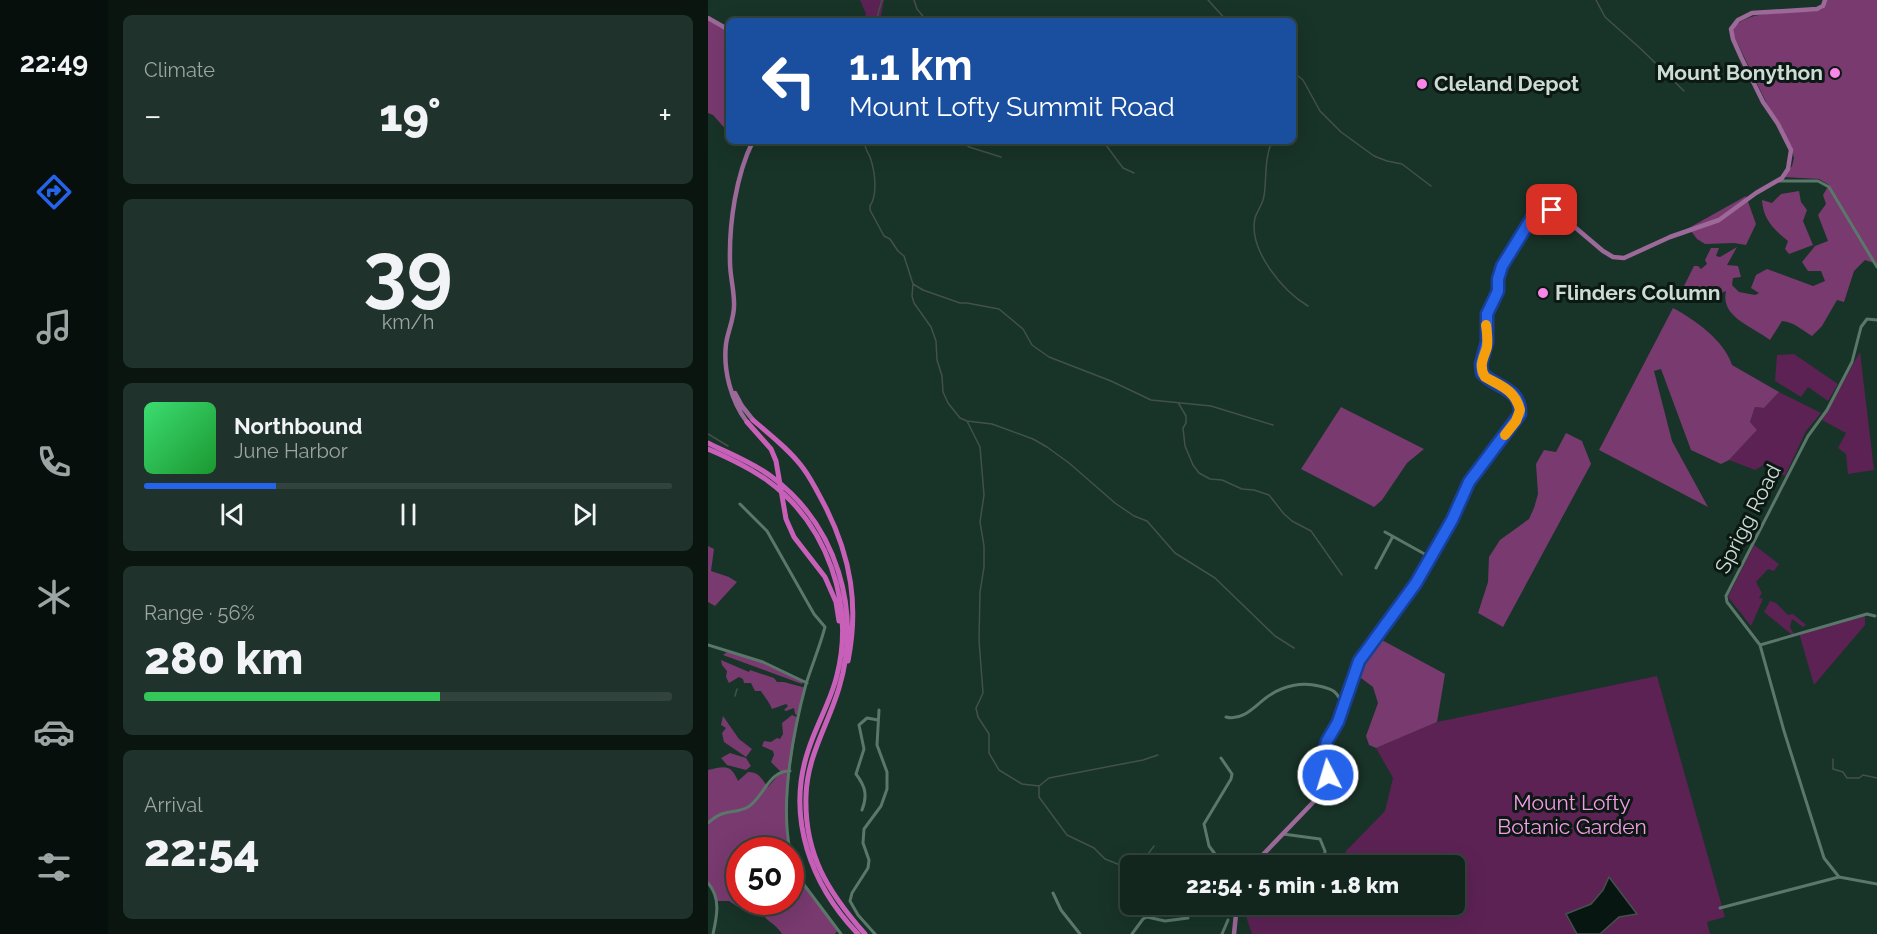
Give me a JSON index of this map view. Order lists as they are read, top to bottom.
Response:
{
  "streets": {
    "street": ["Sprigg Road"]
  },
  "parks": ["Mount Lofty Botanic Garden"],
  "places": ["Mount Bonython", "Cleland Depot", "Flinders Column"],
  "page": {
    "tabs": "22:49",
    "tile": [
      "Climate",
      ["39", "km/h"],
      ["Range · 56%", "280 km"],
      ["Arrival", "22:54"]
    ],
    "turn": ["1.1 km", "Mount Lofty Summit Road"],
    "heat": ["−", "19°", "+"],
    "song": ["Northbound", "June Harbor"],
    "limit": "50",
    "trip": "22:54 · 5 min · 1.8 km"
  }
}
